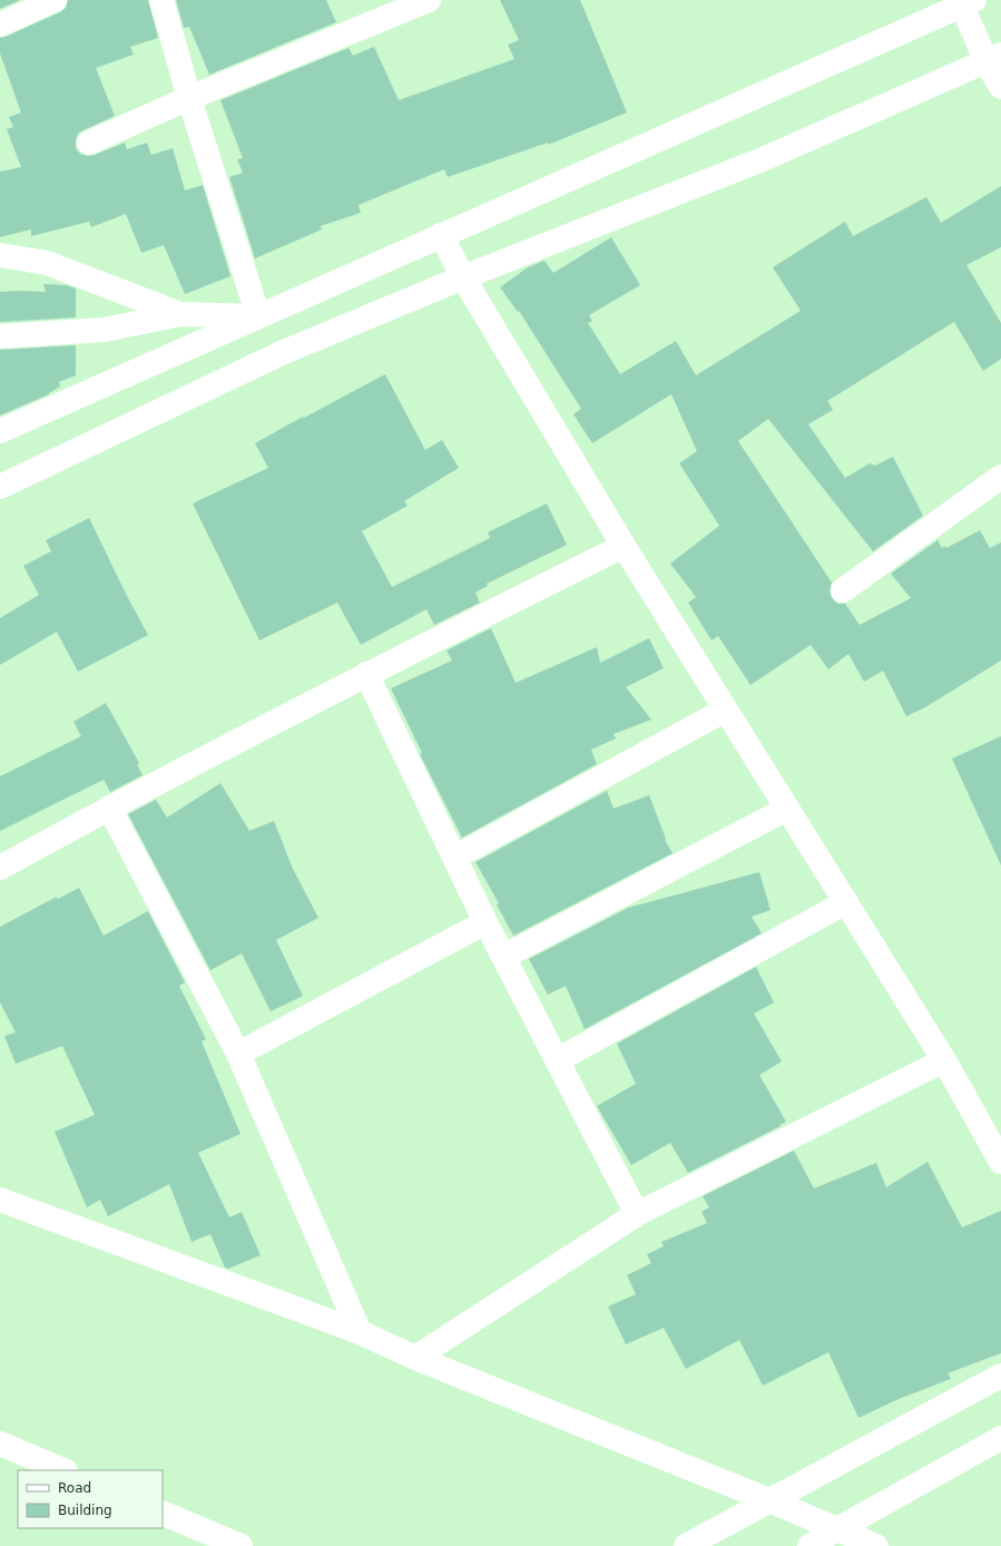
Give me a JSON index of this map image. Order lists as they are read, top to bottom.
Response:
{
  "legend": ["Road", "Building"]
}
